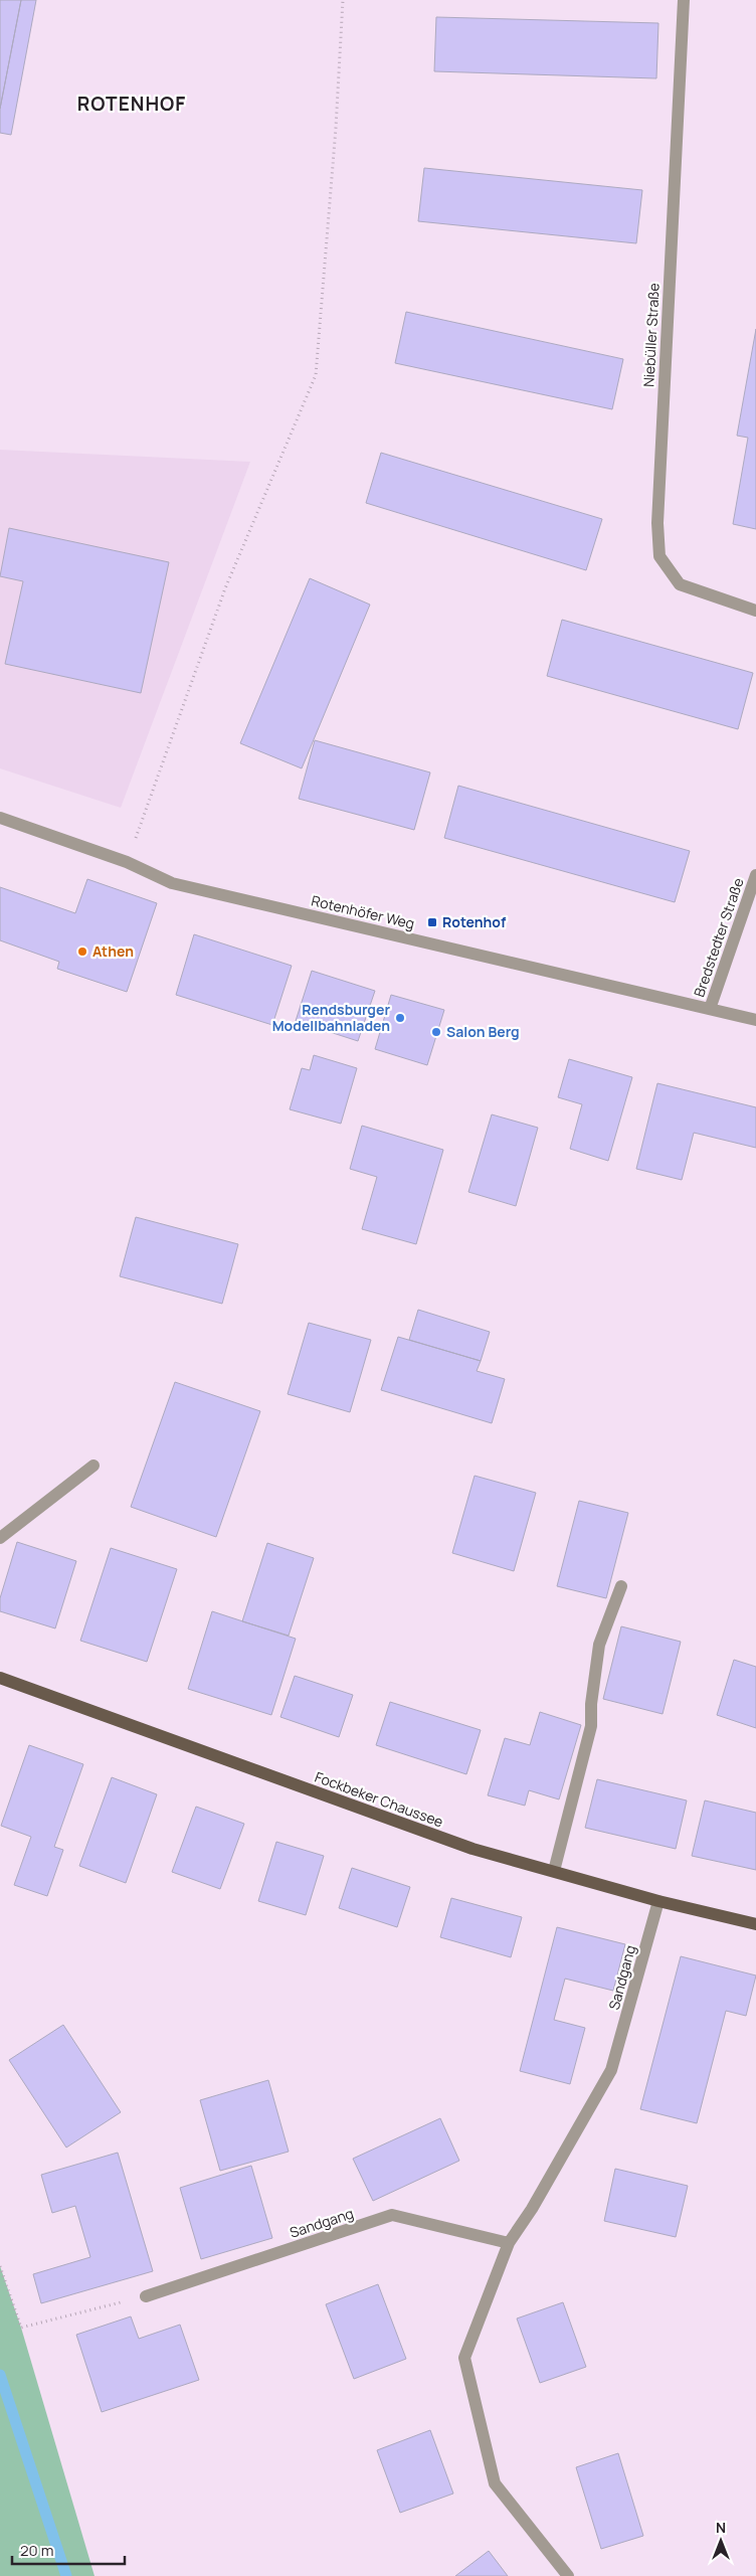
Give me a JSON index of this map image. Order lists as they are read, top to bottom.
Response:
{
  "streets": {
    "main road": ["Fockbeker Chaussee"],
    "street": [
      "Niebüller Straße",
      "Rotenhöfer Weg",
      "Bredstedter Straße",
      "Sandgang"
    ]
  },
  "crossings": [
    ["Rotenhöfer Weg", "Bredstedter Straße"],
    ["Fockbeker Chaussee", "Sandgang"]
  ],
  "districts": ["ROTENHOF"],
  "places": {
    "transit": ["Rotenhof"],
    "other": ["Athen", "Rendsburger Modellbahnladen", "Salon Berg"]
  },
  "scale_bar": "20 m",
  "north": "top"
}
